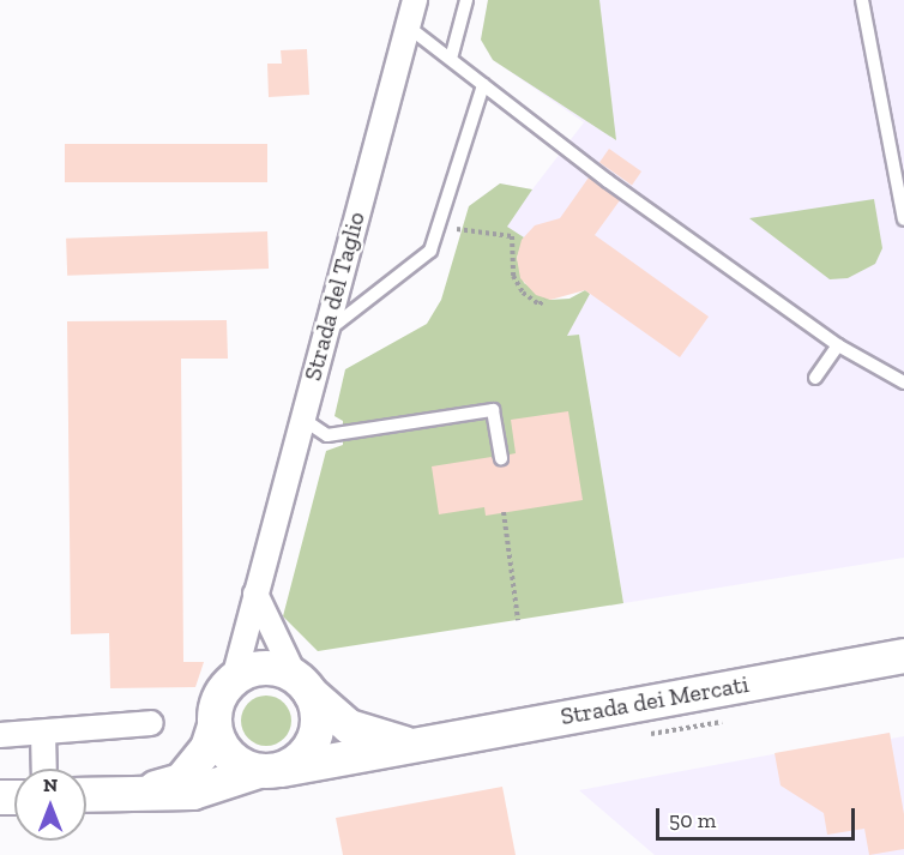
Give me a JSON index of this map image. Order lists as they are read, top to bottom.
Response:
{
  "streets": {
    "street": ["Strada del Taglio", "Strada dei Mercati"]
  },
  "crossings": [
    ["Strada del Taglio", "Strada dei Mercati"]
  ],
  "scale_bar": "50 m",
  "north": "top"
}
